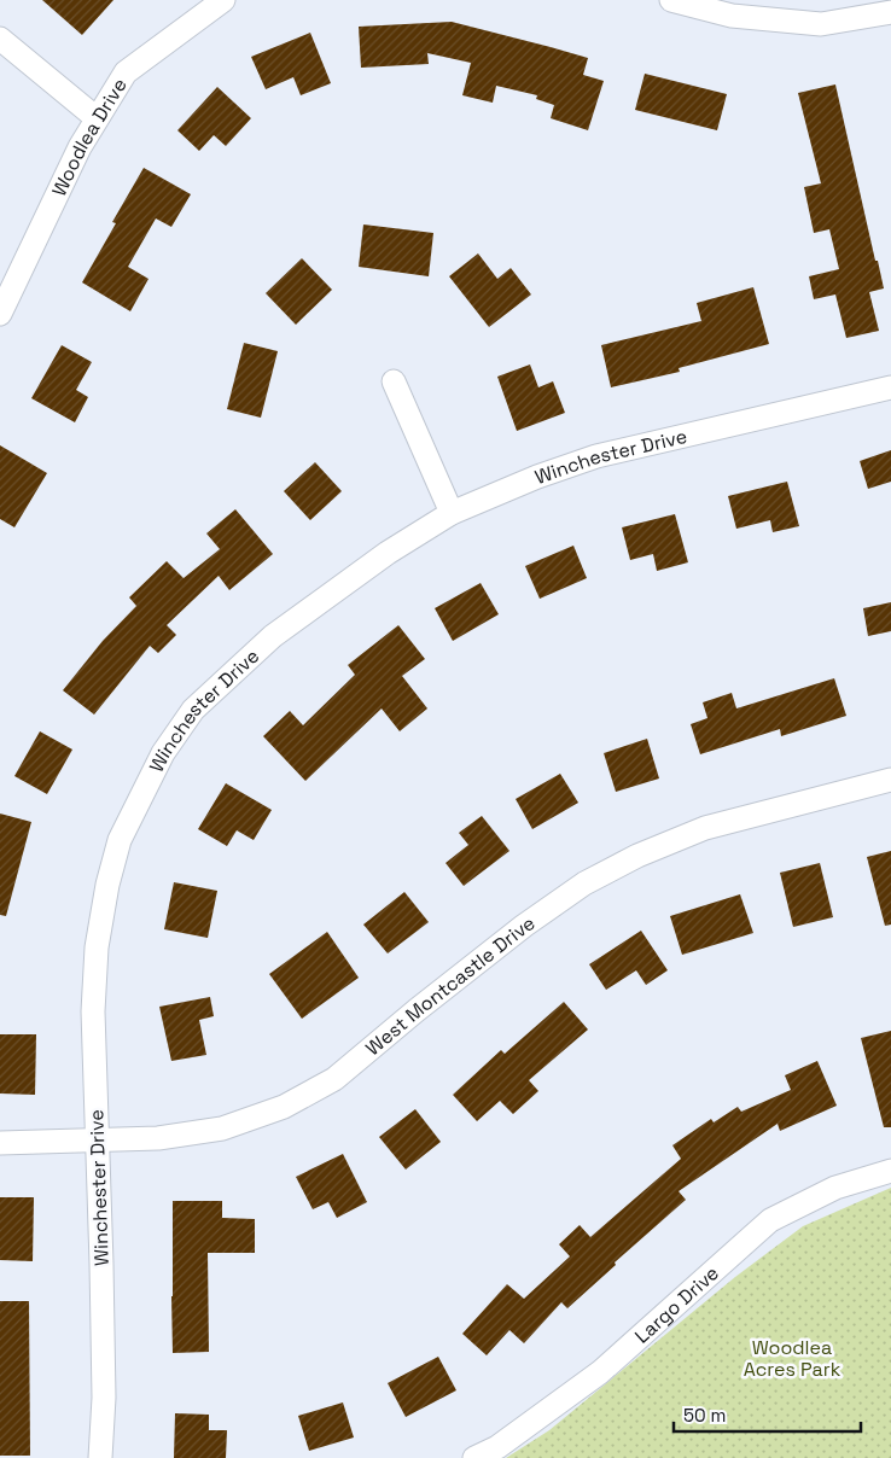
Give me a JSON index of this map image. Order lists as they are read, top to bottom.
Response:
{
  "streets": {
    "street": [
      "Woodlea Drive",
      "Winchester Drive",
      "West Montcastle Drive",
      "Largo Drive"
    ]
  },
  "crossings": [
    ["Winchester Drive", "West Montcastle Drive"]
  ],
  "parks": ["Woodlea Acres Park"],
  "scale_bar": "50 m"
}
